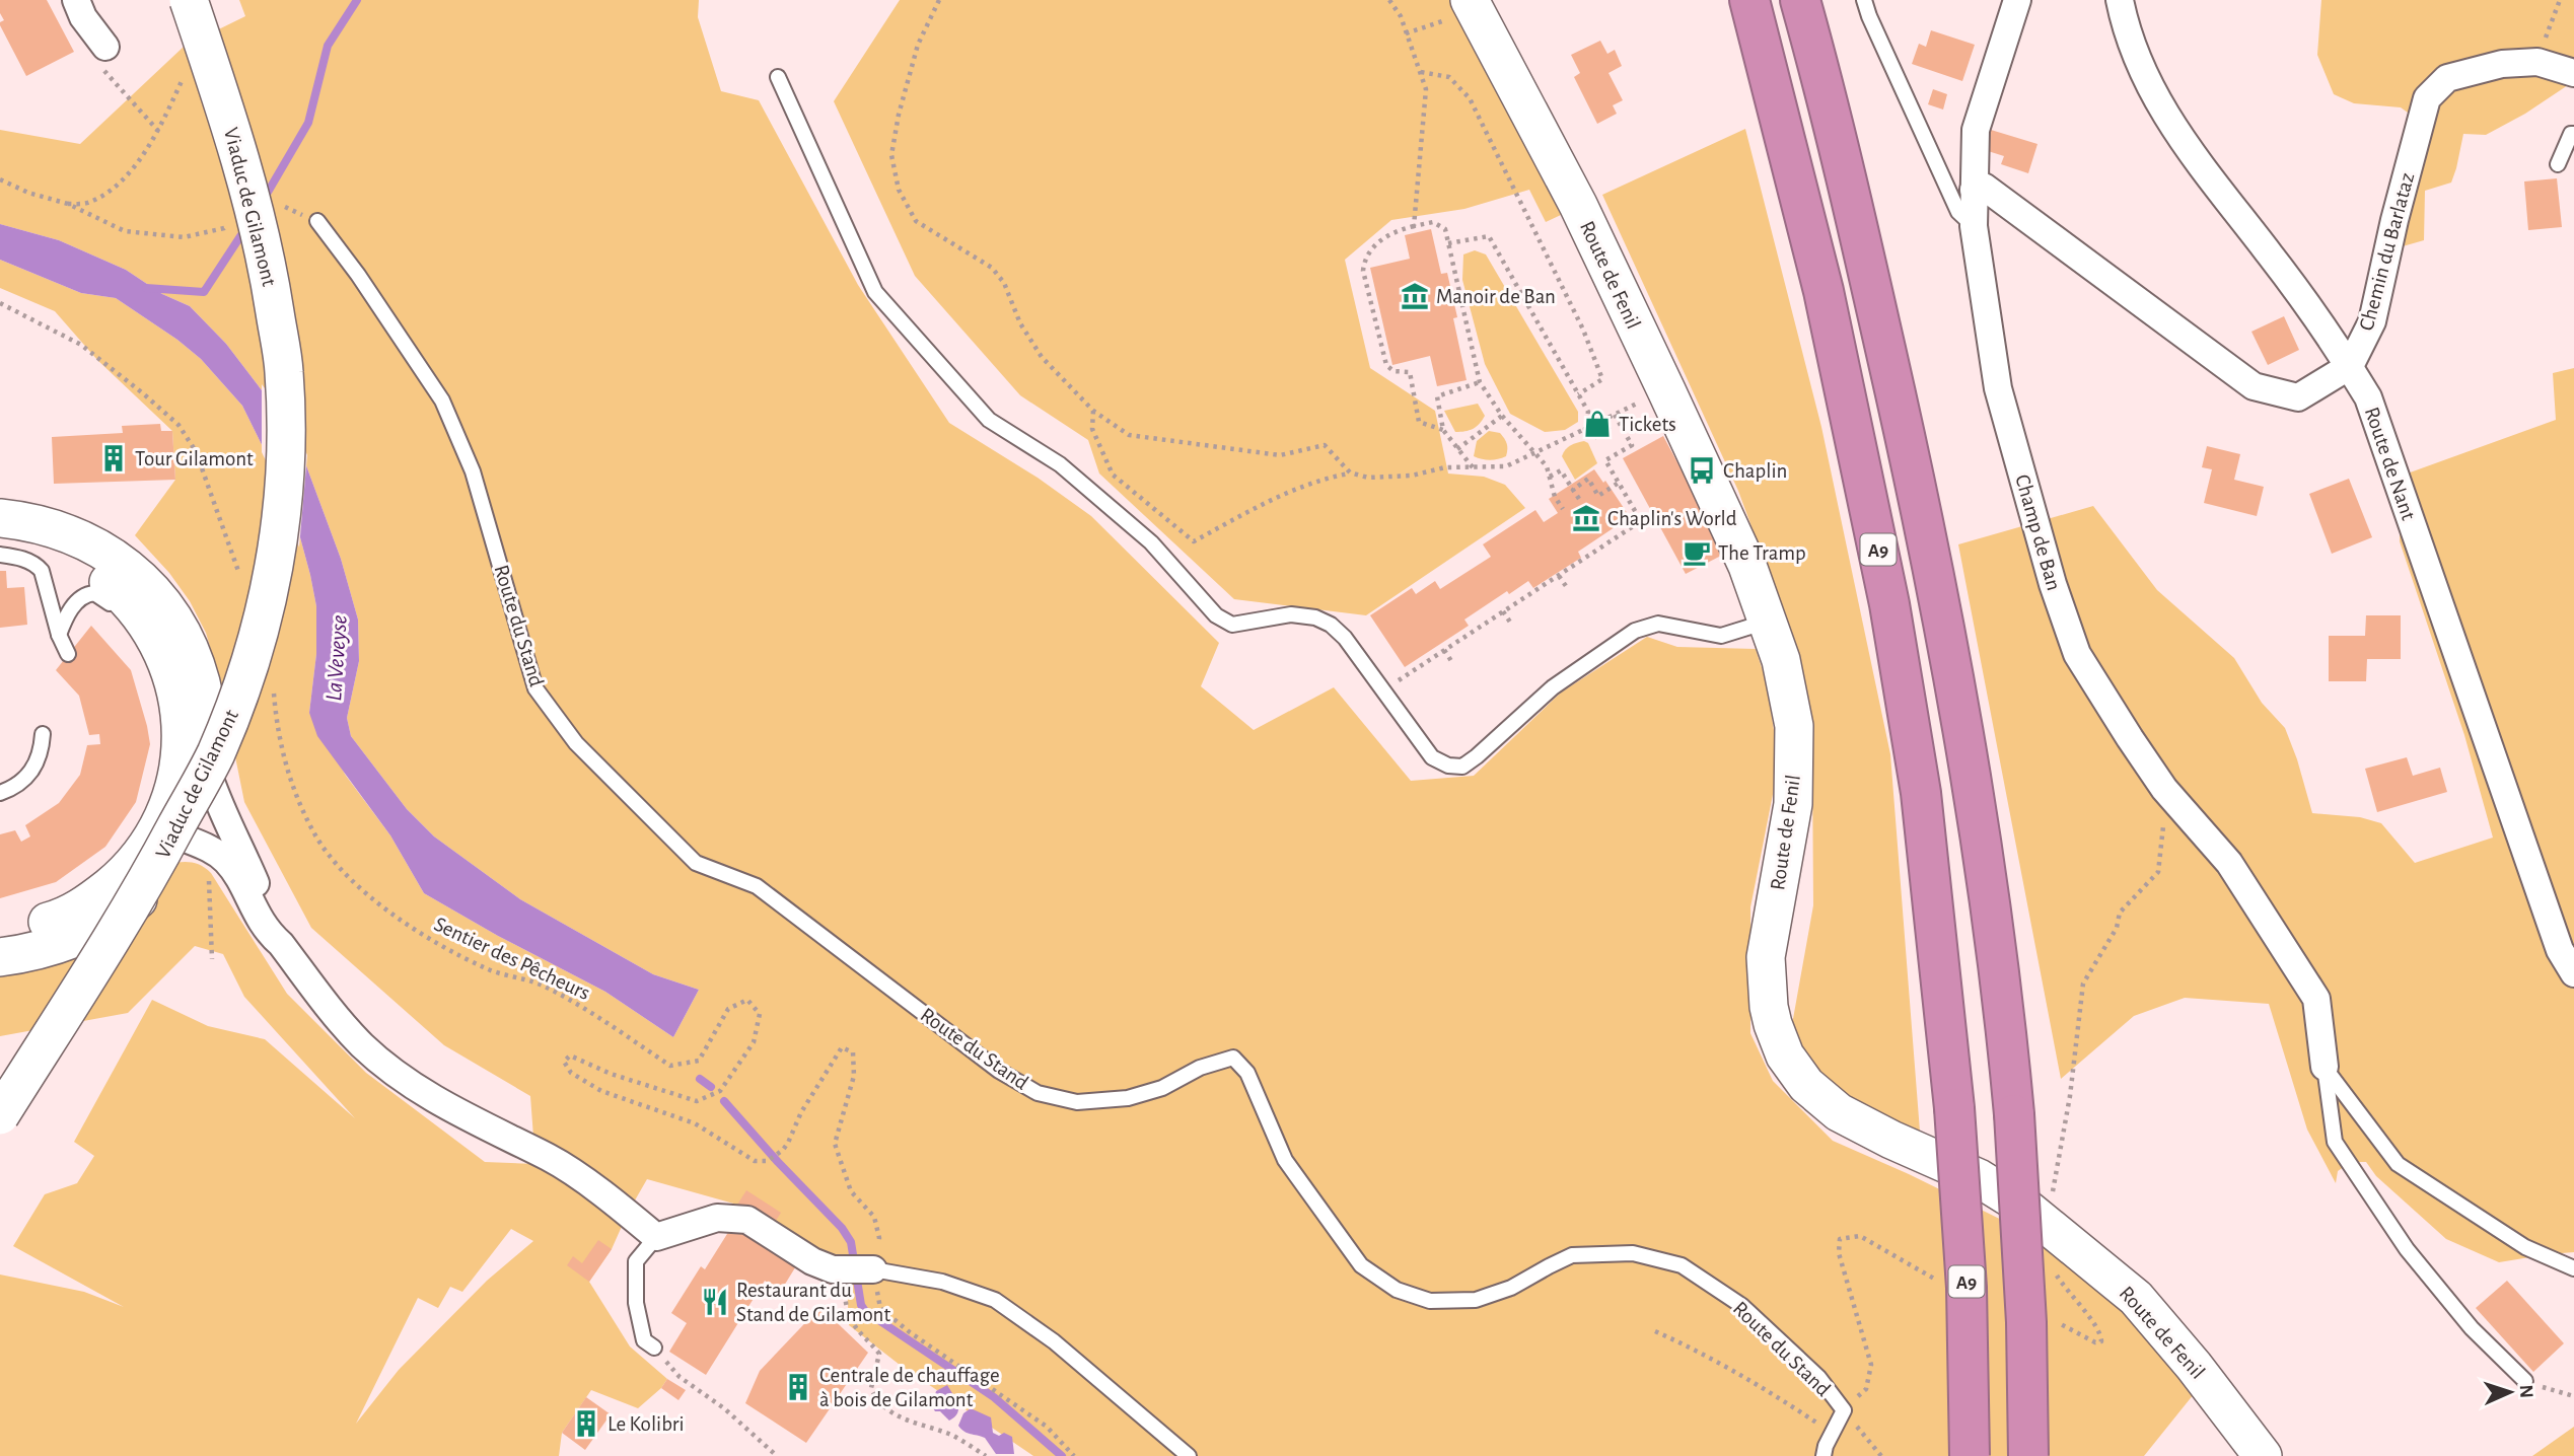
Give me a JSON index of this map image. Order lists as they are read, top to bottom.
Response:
{
  "streets": {
    "highway": ["A9"],
    "street": [
      "Viaduc de Gilamont",
      "Chemin du Barlataz",
      "Route de Fenil",
      "Route de Nant",
      "Champ de Ban"
    ],
    "lane": ["Route du Stand"],
    "path": ["Sentier des Pêcheurs"]
  },
  "crossings": [
    ["Chemin du Barlataz", "Route de Nant"]
  ],
  "water": ["La Veveyse"],
  "places": {
    "museum": ["Manoir de Ban", "Chaplin's World"],
    "shop": ["Tickets"],
    "building": ["Tour Gilamont", "Centrale de chauffage à bois de Gilamont", "Le Kolibri"],
    "bus stop": ["Chaplin"],
    "cafe": ["The Tramp"],
    "restaurant": ["Restaurant du Stand de Gilamont"]
  },
  "north": "right"
}
